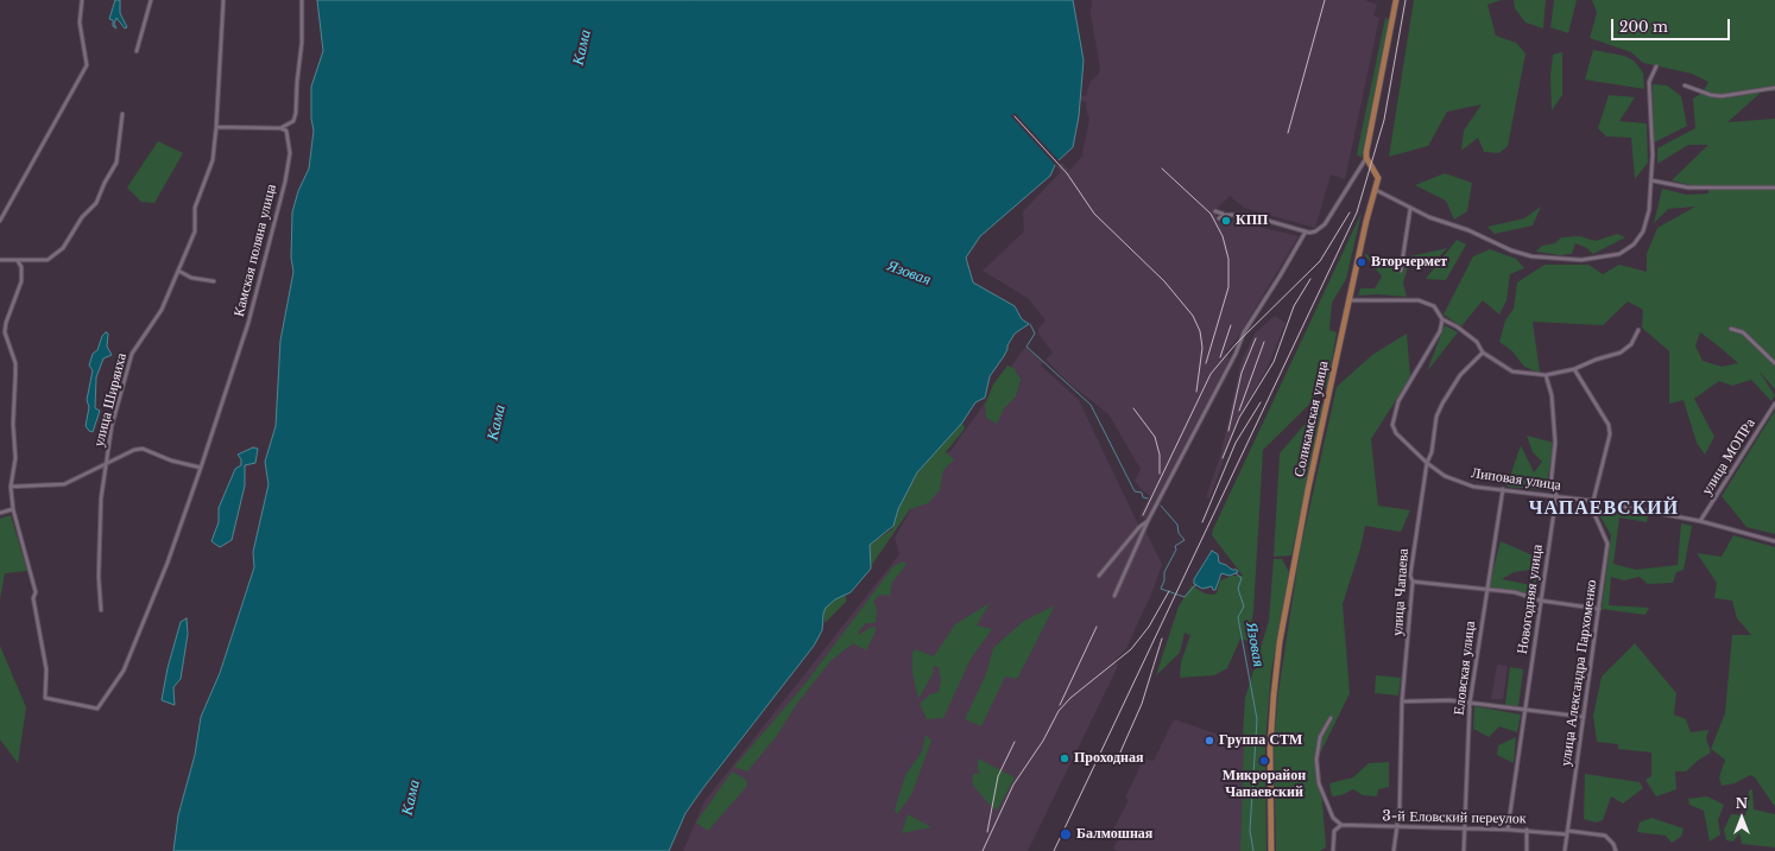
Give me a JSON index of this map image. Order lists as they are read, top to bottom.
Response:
{
  "streets": {
    "main road": ["Соликамская улица"],
    "street": [
      "Камская поляна улица",
      "улица Ширяиха",
      "улица МОПРа",
      "Липовая улица",
      "улица Чапаева",
      "Новогодняя улица",
      "Еловская улица",
      "улица Александра Пархоменко",
      "3-й Еловский переулок"
    ]
  },
  "crossings": [
    ["улица МОПРа", "Липовая улица"],
    ["Липовая улица", "улица Чапаева"],
    ["Липовая улица", "Новогодняя улица"],
    ["Липовая улица", "Еловская улица"],
    ["Липовая улица", "улица Александра Пархоменко"],
    ["улица Чапаева", "3-й Еловский переулок"],
    ["Новогодняя улица", "3-й Еловский переулок"],
    ["Еловская улица", "3-й Еловский переулок"],
    ["улица Александра Пархоменко", "3-й Еловский переулок"]
  ],
  "districts": ["ЧАПАЕВСКИЙ"],
  "water": ["Кама", "Язовая"],
  "places": [
    "КПП",
    "Вторчермет",
    "Группа СТМ",
    "Проходная",
    "Микрорайон Чапаевский",
    "Балмошная"
  ],
  "scale_bar": "200 m",
  "north": "top"
}
